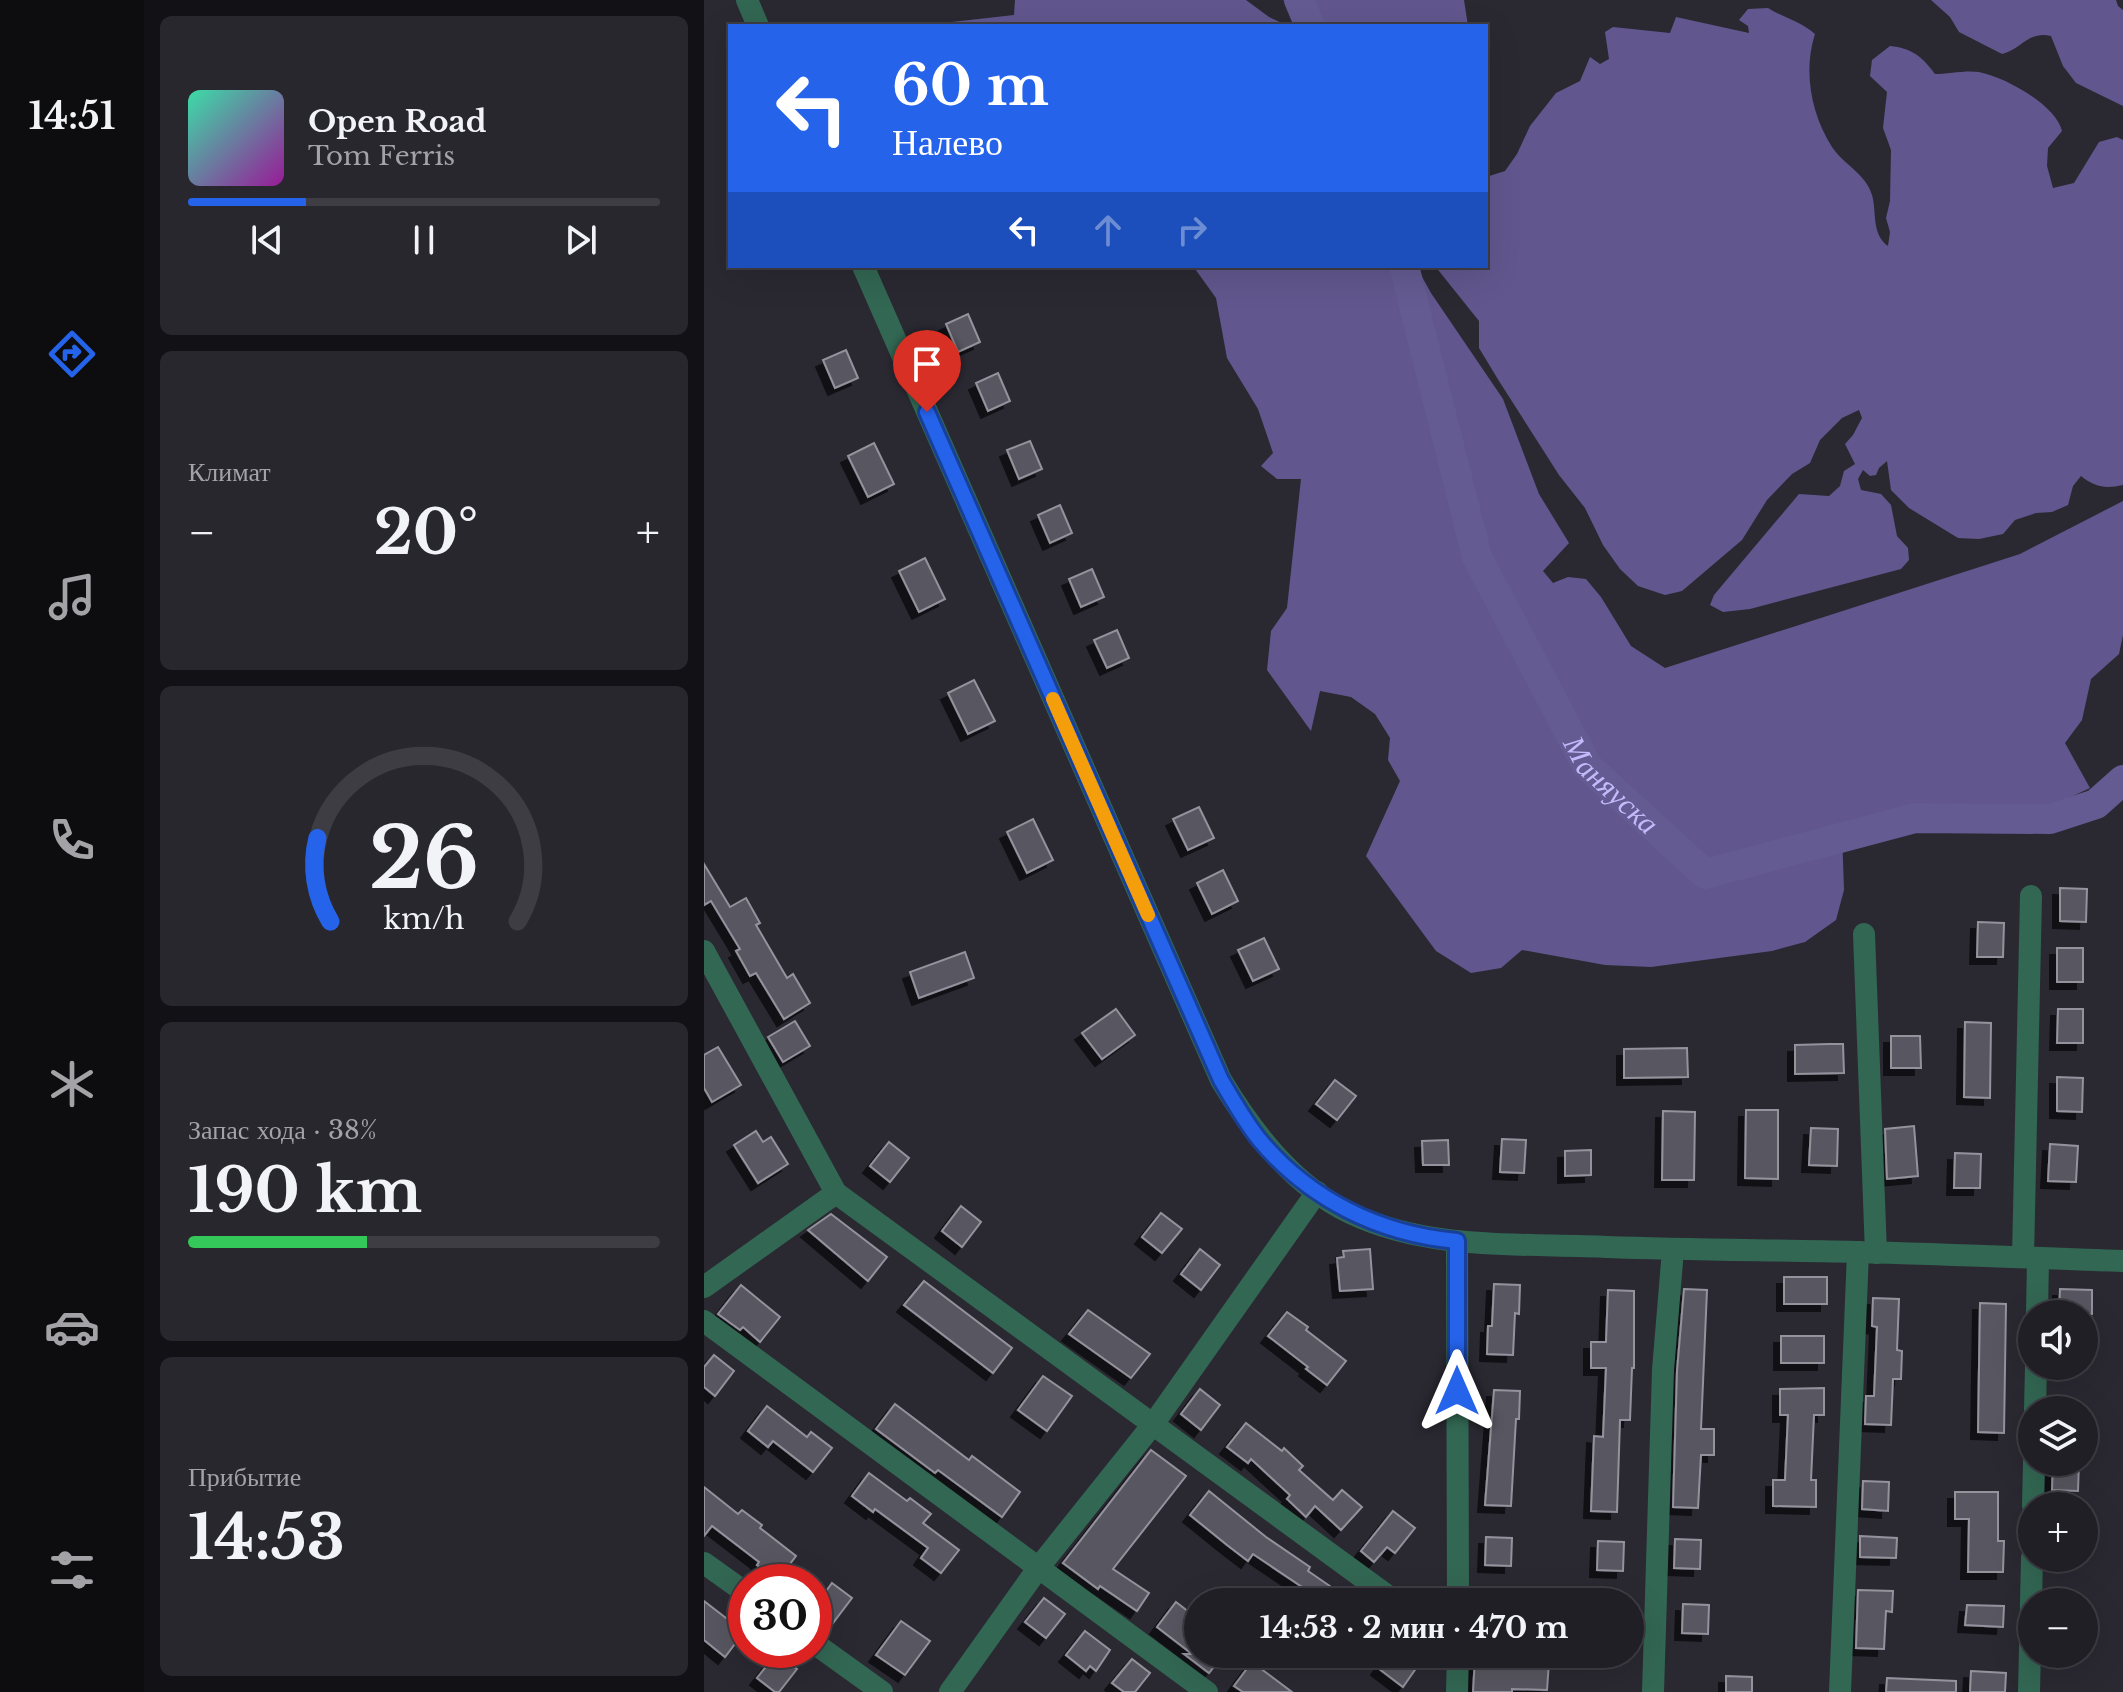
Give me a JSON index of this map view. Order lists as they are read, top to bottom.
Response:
{
  "water": ["Маняуска"],
  "page": {
    "tabs": "14:51",
    "turn": ["60 m", "Налево"],
    "song": ["Open Road", "Tom Ferris"],
    "tile": [
      "Климат",
      ["Запас хода · 38%", "190 km"],
      ["Прибытие", "14:53"]
    ],
    "heat": ["−", "20°", "+"],
    "map_buttons": ["+", "−"],
    "limit": "30",
    "trip": "14:53 · 2 мин · 470 m",
    "gauge": ["26", "km/h"]
  }
}
